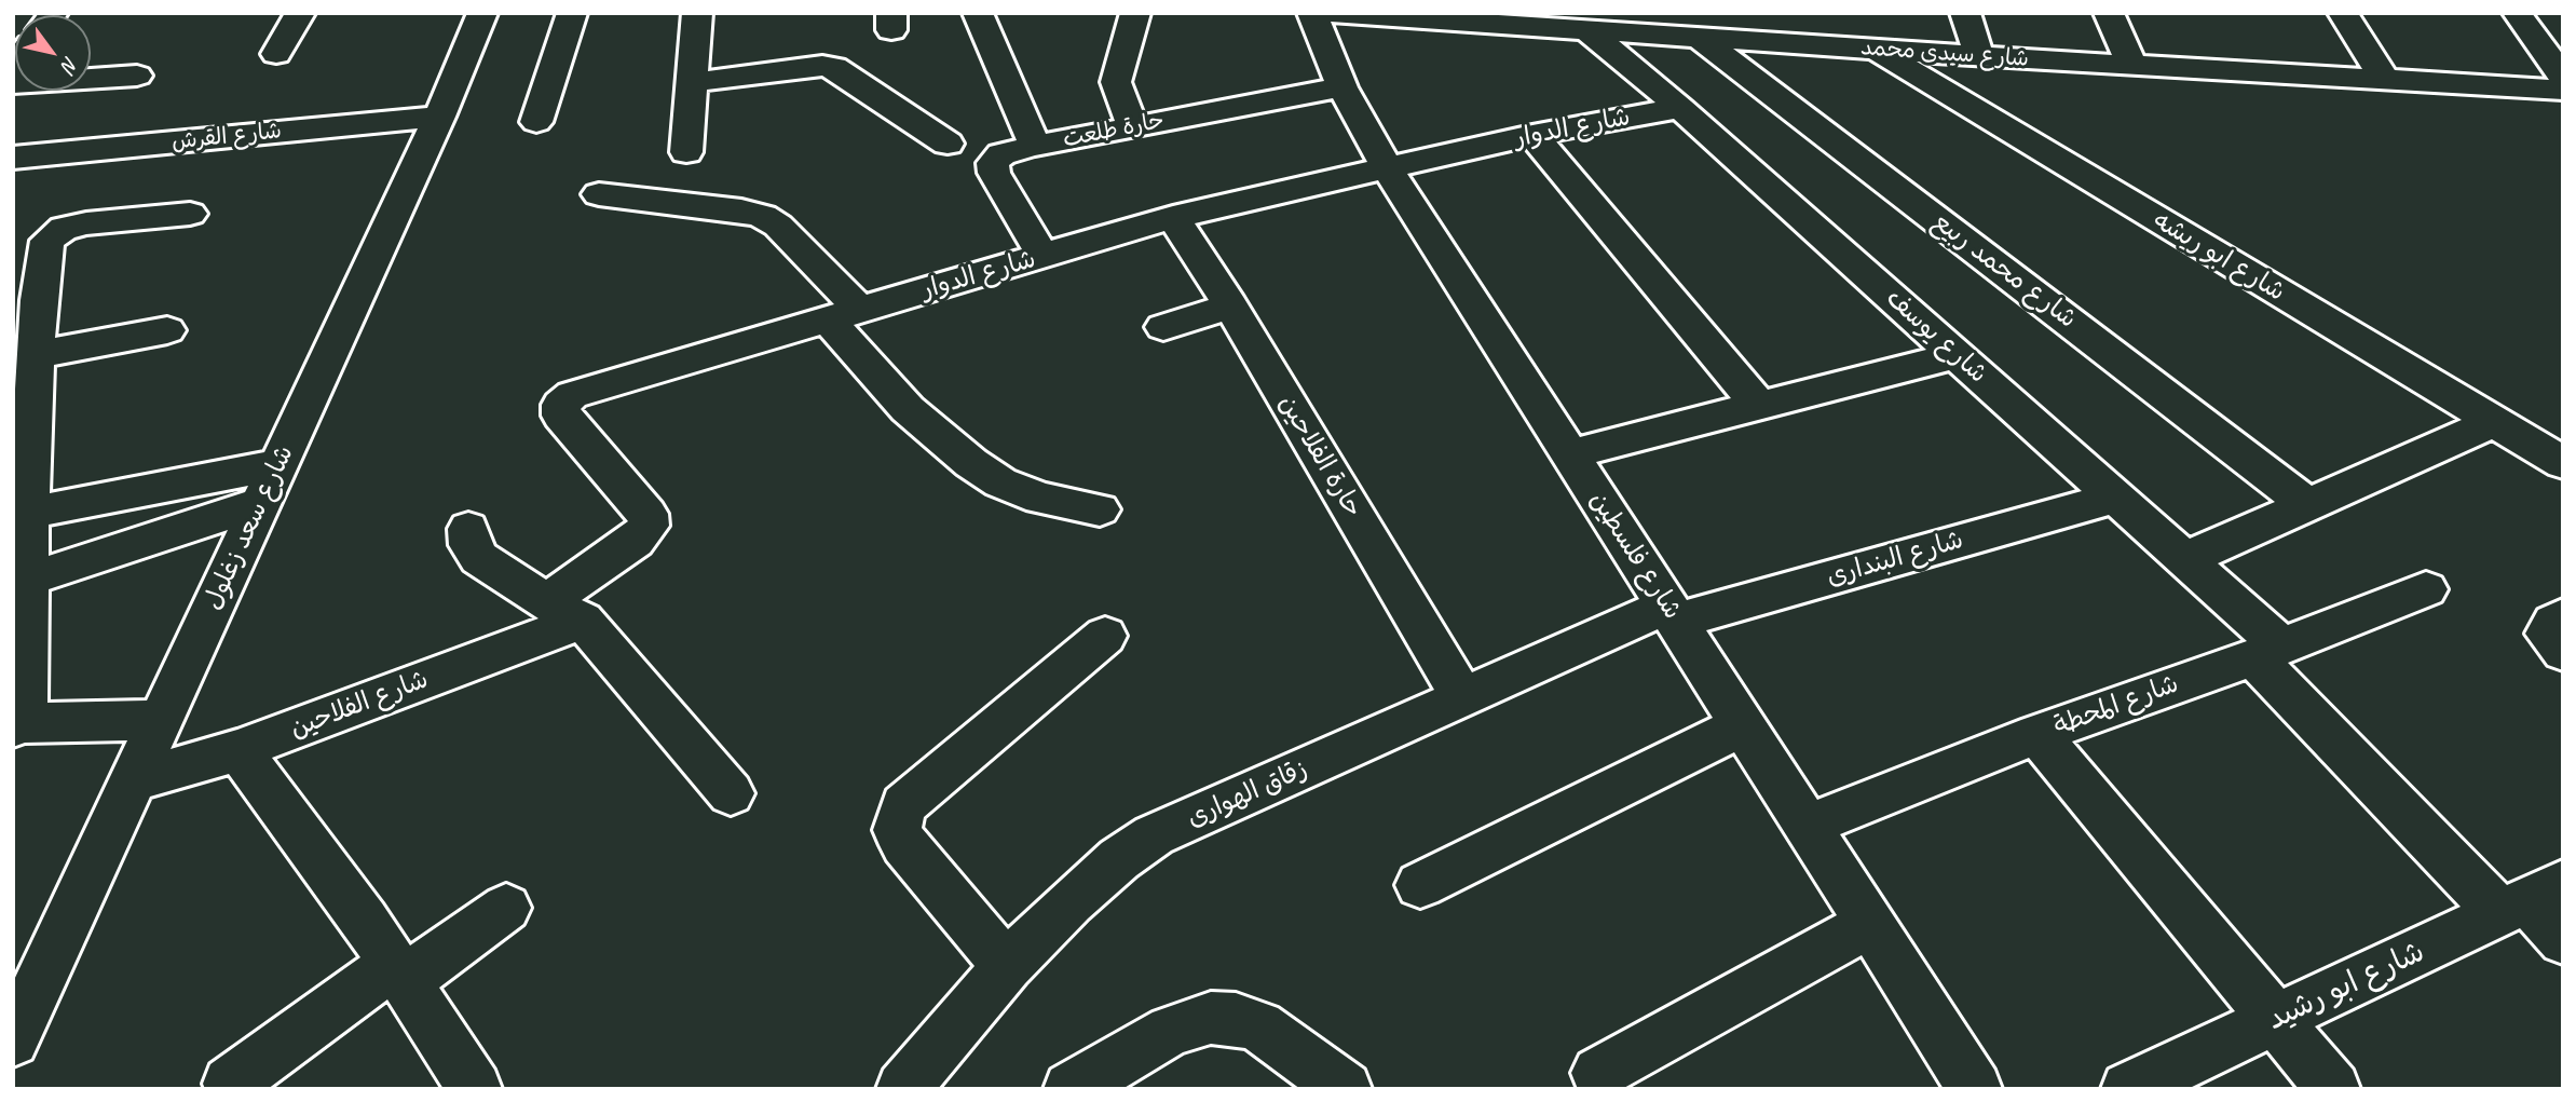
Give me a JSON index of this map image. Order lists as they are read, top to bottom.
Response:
{
  "streets": {
    "street": [
      "شارع سيدى محمد",
      "شارع الدوار",
      "حارة طلعت",
      "شارع القرش",
      "شارع ابو ريشه",
      "شارع محمد ربيع",
      "شارع يوسف",
      "حارة الفلاحين",
      "شارع سعد زغلول",
      "شارع فلسطين",
      "شارع البندارى",
      "شارع الفلاحين",
      "شارع المحطة",
      "زقاق الهوارى",
      "شارع ابو رشيد"
    ]
  },
  "crossings": [
    ["شارع سيدى محمد", "شارع ابو ريشه"],
    ["شارع سيدى محمد", "شارع محمد ربيع"],
    ["شارع سيدى محمد", "شارع يوسف"],
    ["شارع الدوار", "حارة طلعت"],
    ["شارع الدوار", "شارع يوسف"],
    ["شارع الدوار", "حارة الفلاحين"],
    ["شارع الدوار", "شارع فلسطين"],
    ["شارع الدوار", "شارع الفلاحين"],
    ["حارة طلعت", "شارع فلسطين"],
    ["شارع القرش", "شارع سعد زغلول"],
    ["شارع يوسف", "شارع البندارى"],
    ["شارع يوسف", "شارع المحطة"],
    ["شارع يوسف", "شارع ابو رشيد"],
    ["حارة الفلاحين", "زقاق الهوارى"],
    ["شارع سعد زغلول", "شارع الفلاحين"],
    ["شارع فلسطين", "شارع البندارى"],
    ["شارع فلسطين", "شارع المحطة"],
    ["شارع فلسطين", "زقاق الهوارى"],
    ["شارع البندارى", "زقاق الهوارى"]
  ],
  "north": "bottom right"
}
